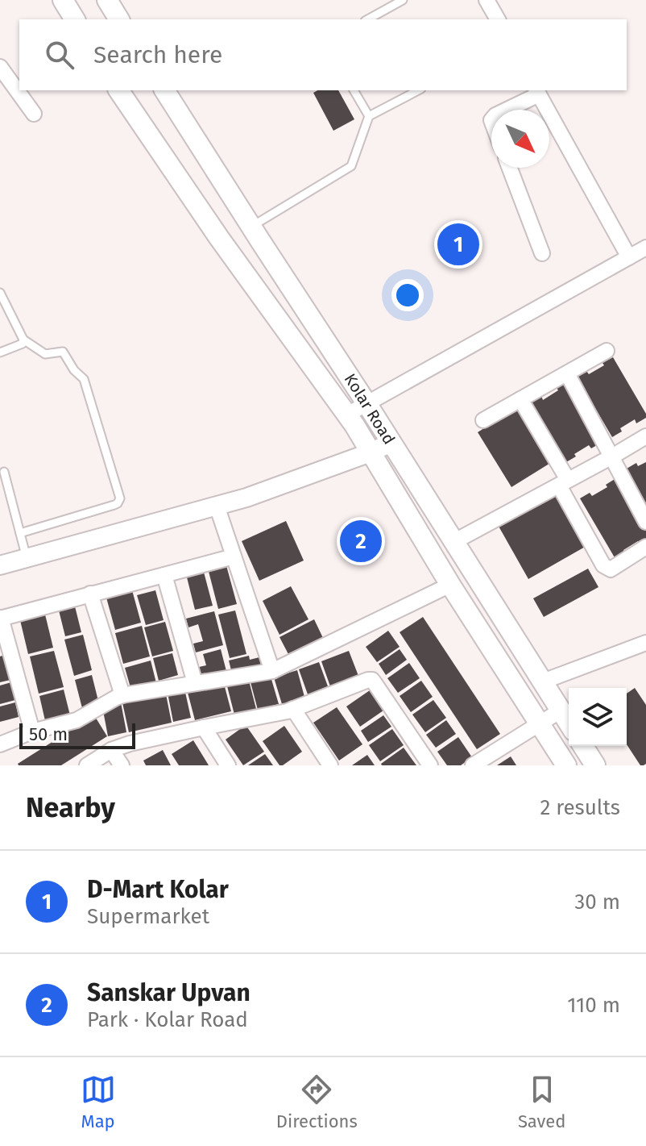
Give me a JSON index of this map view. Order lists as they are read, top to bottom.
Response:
{
  "streets": {
    "main road": ["Kolar Road"]
  },
  "scale_bar": "50 m",
  "north": "bottom right",
  "page": {
    "search": "Search here",
    "pins": ["1", "2"],
    "scale": "50 m",
    "heading": ["Nearby", "2 results"],
    "list": [
      {
        "mark": "1",
        "name": "D-Mart Kolar",
        "note": "Supermarket",
        "value": "30 m"
      },
      {
        "mark": "2",
        "name": "Sanskar Upvan",
        "note": "Park · Kolar Road",
        "value": "110 m"
      }
    ],
    "nav": ["Map", "Directions", "Saved"]
  }
}
